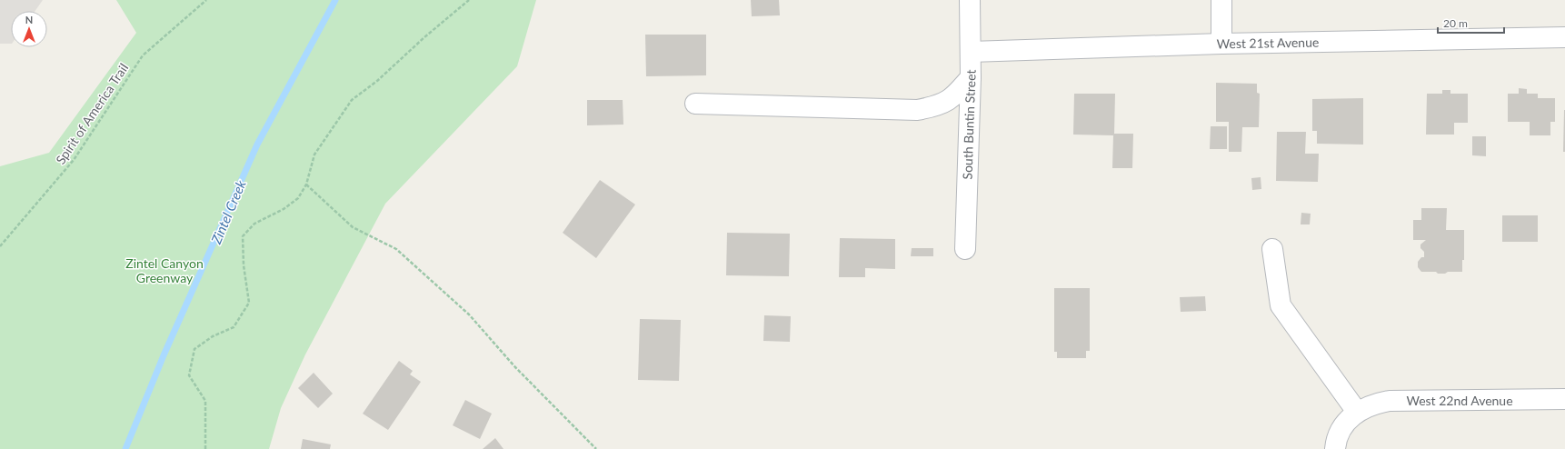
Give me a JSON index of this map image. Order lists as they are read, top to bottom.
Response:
{
  "streets": {
    "street": ["West 21st Avenue", "South Buntin Street", "West 22nd Avenue"],
    "path": ["Spirit of America Trail"]
  },
  "crossings": [
    ["West 21st Avenue", "South Buntin Street"]
  ],
  "water": ["Zintel Creek"],
  "parks": ["Zintel Canyon Greenway"],
  "scale_bar": "20 m",
  "north": "top"
}
